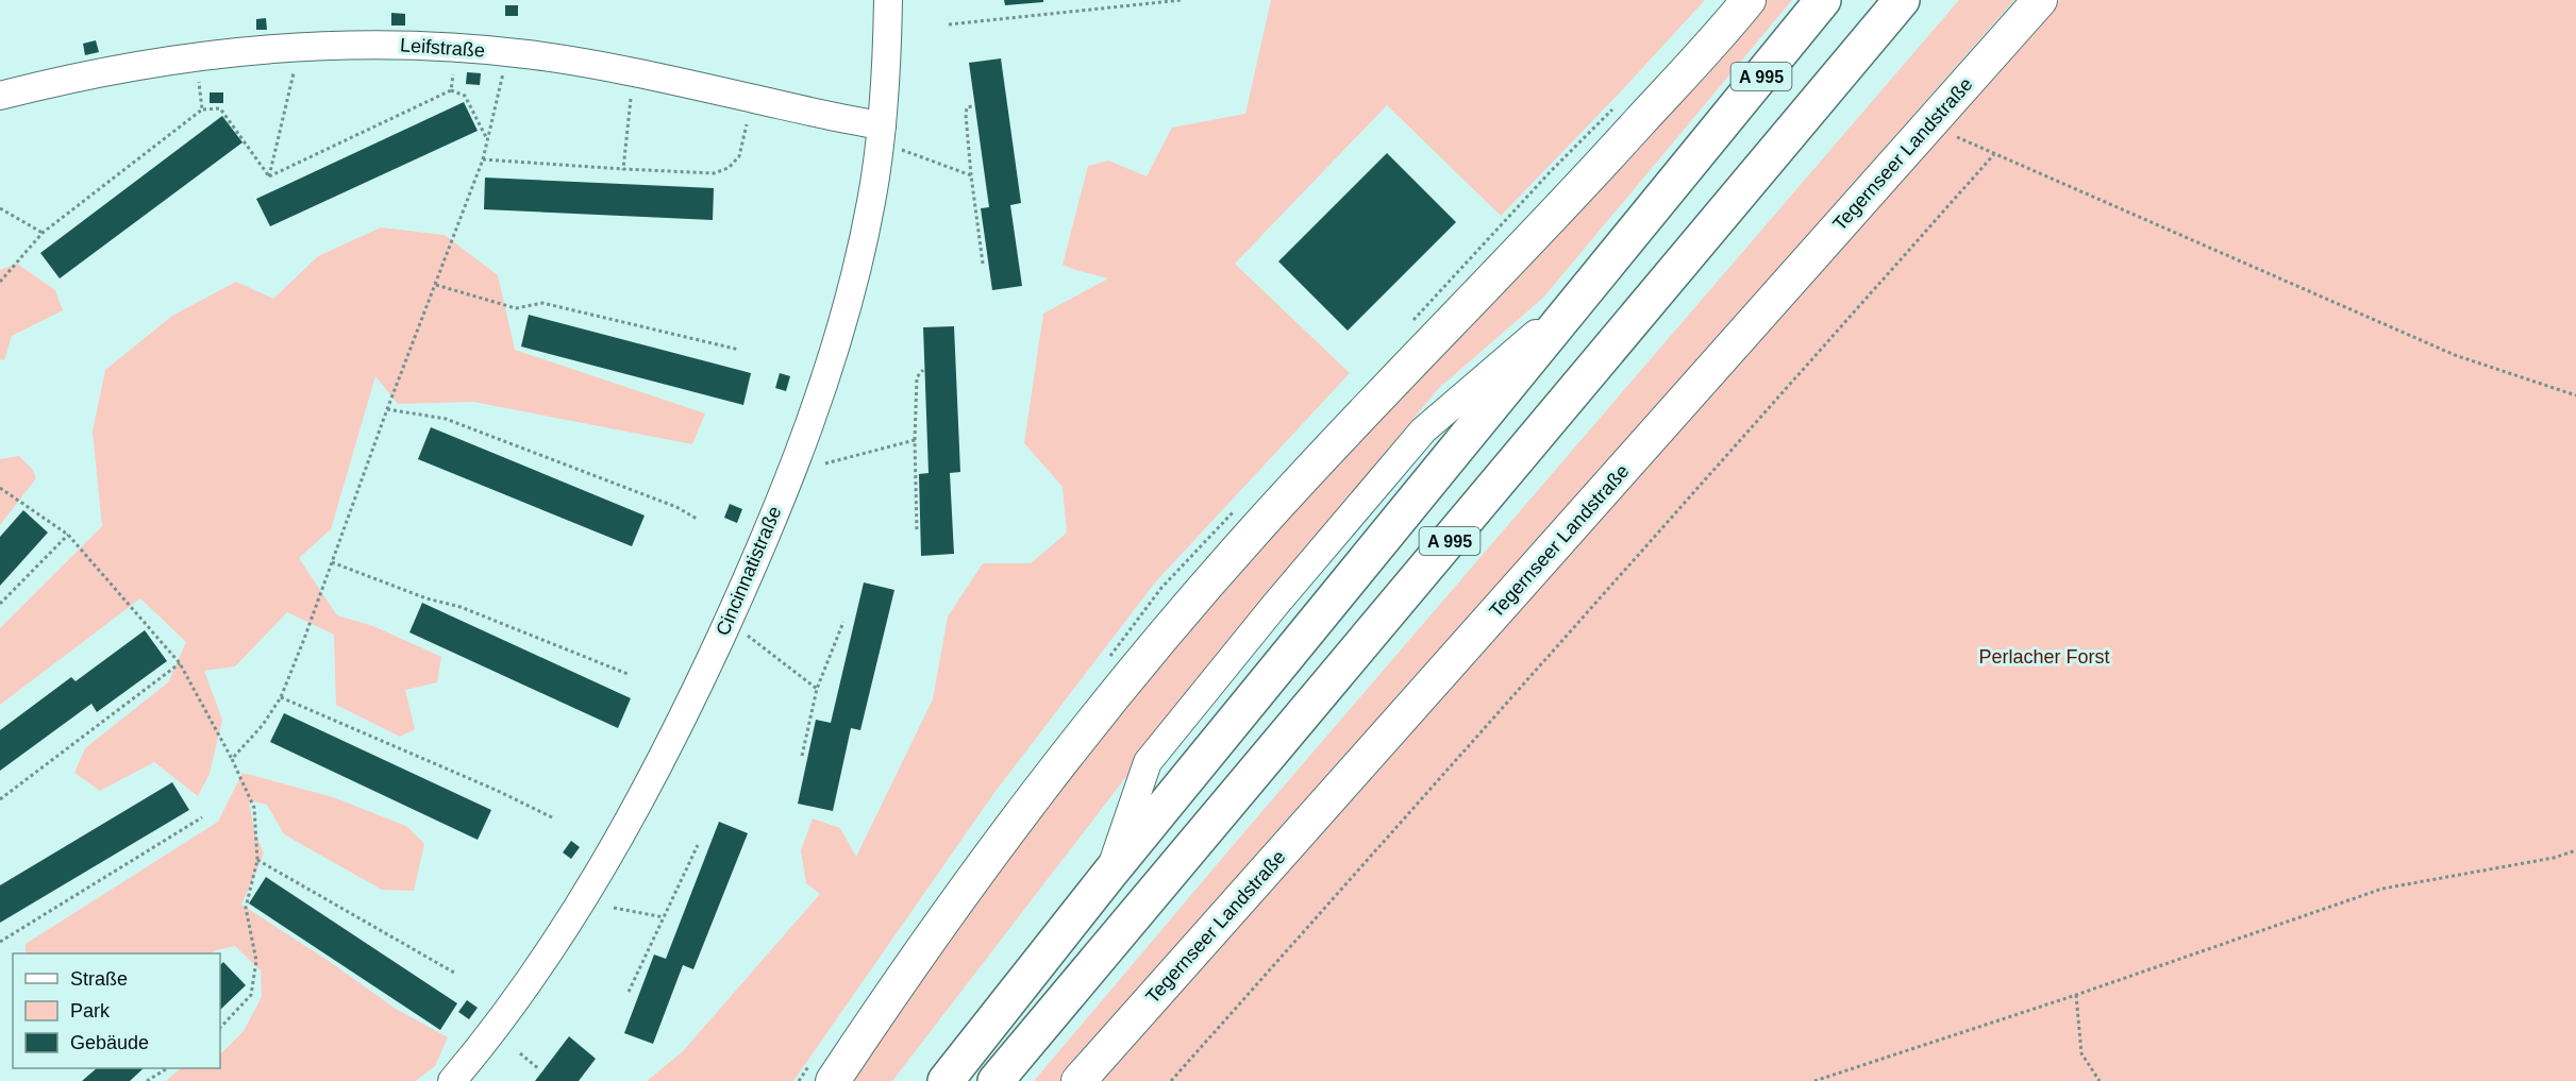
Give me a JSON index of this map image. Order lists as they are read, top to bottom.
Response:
{
  "streets": {
    "highway": ["A 995"],
    "main road": ["Tegernseer Landstraße"],
    "street": ["Leifstraße", "Cincinnatistraße"]
  },
  "crossings": [
    ["Leifstraße", "Cincinnatistraße"]
  ],
  "parks": ["Perlacher Forst"],
  "legend": ["Straße", "Park", "Gebäude"]
}
